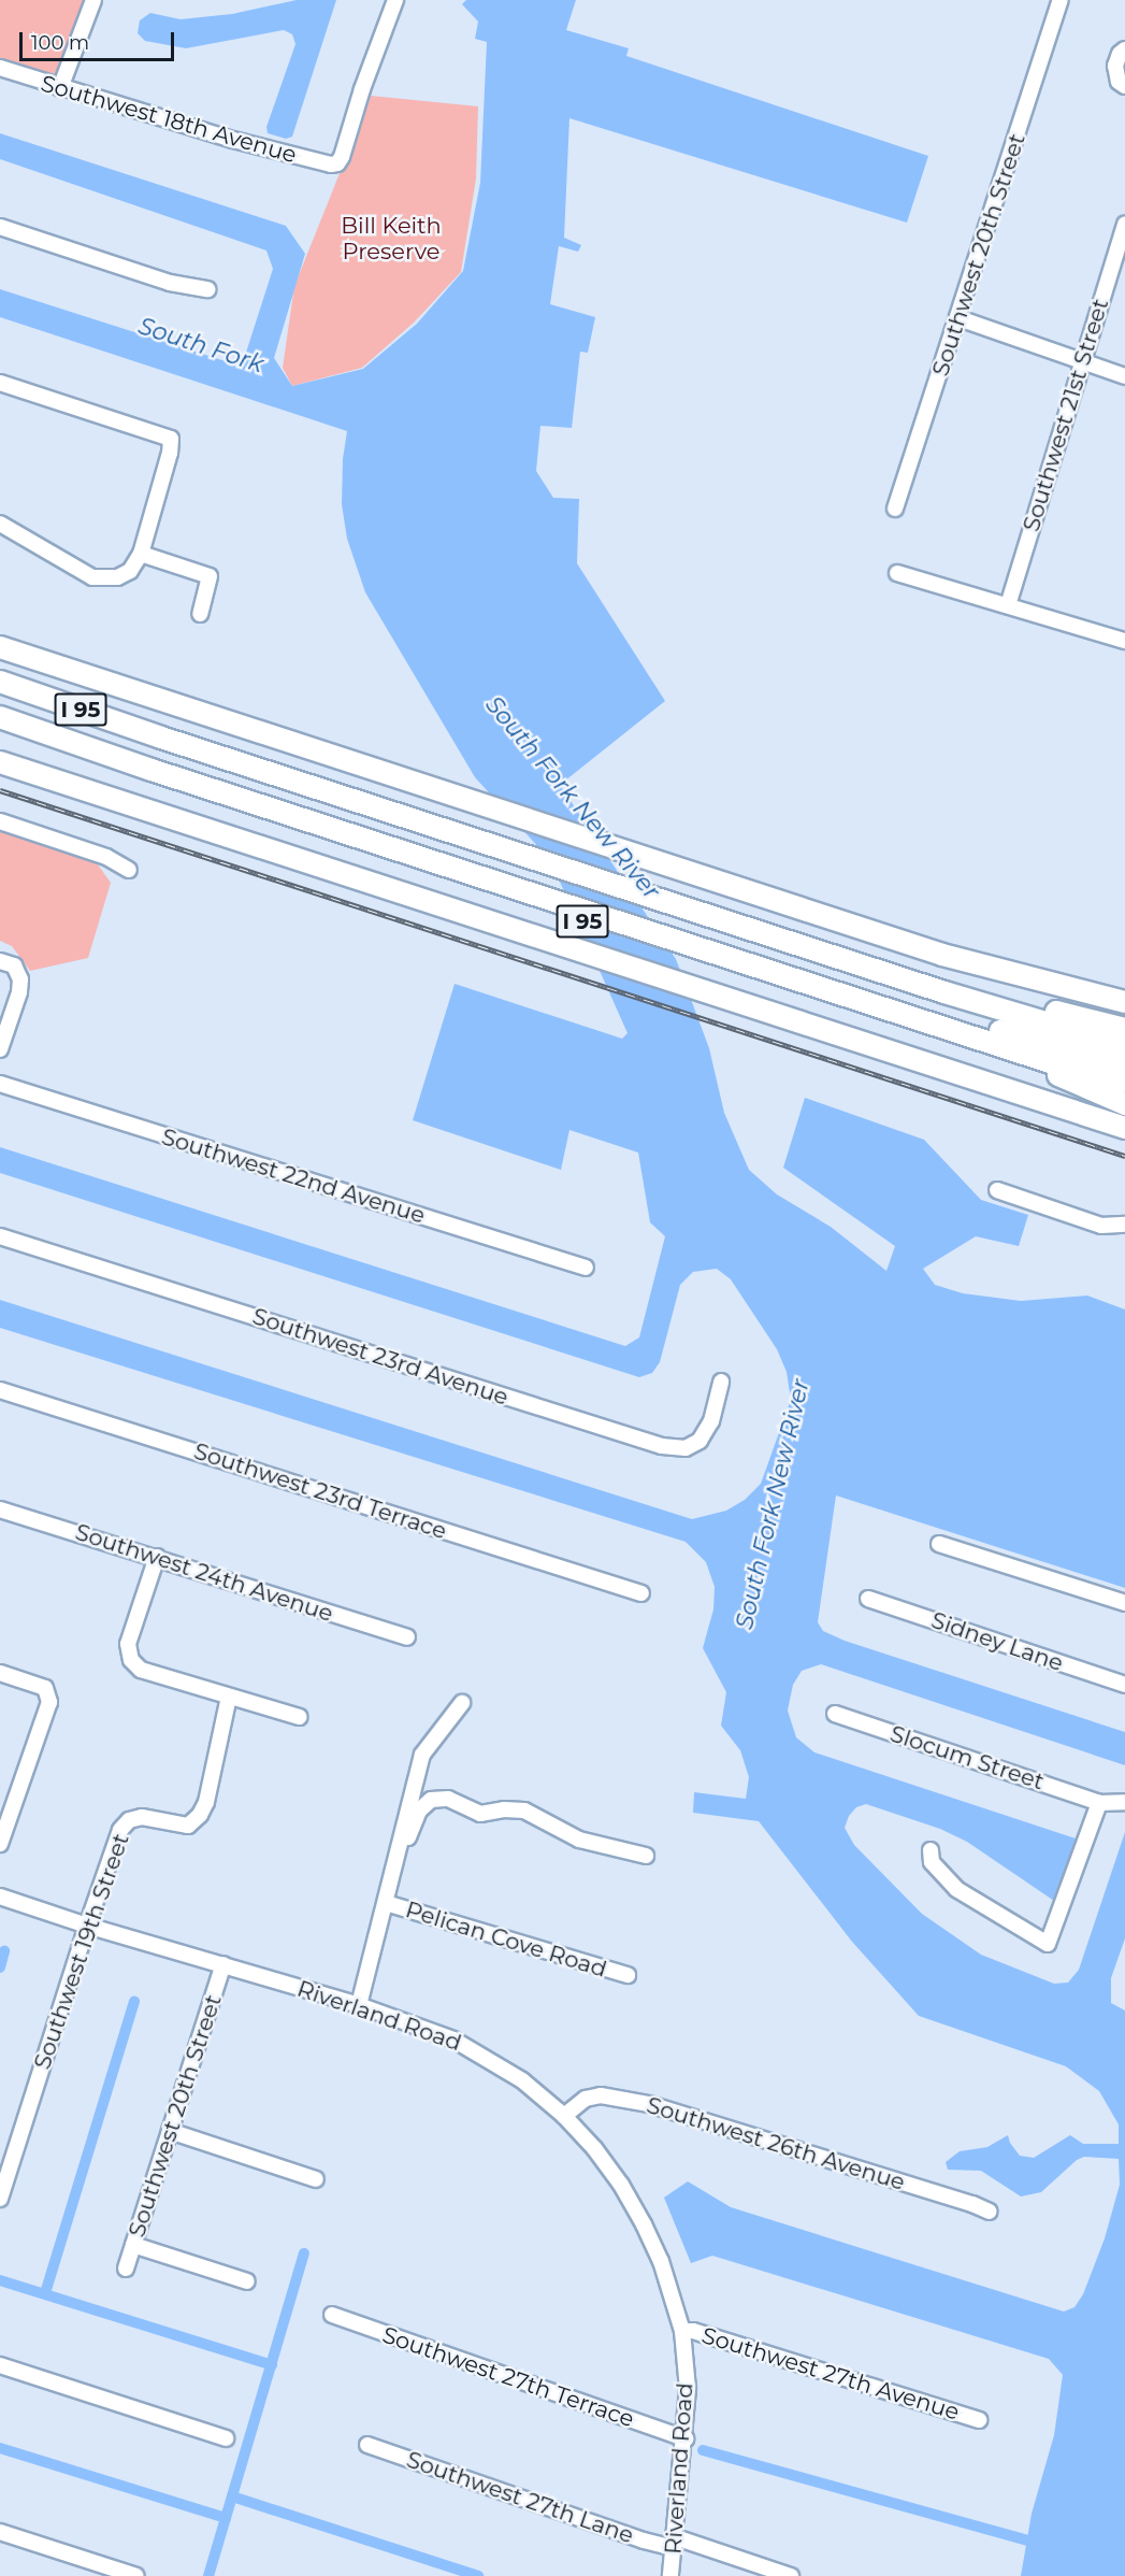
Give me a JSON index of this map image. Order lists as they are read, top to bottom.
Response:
{
  "streets": {
    "highway": ["I 95"],
    "street": [
      "Southwest 18th Avenue",
      "Southwest 20th Street",
      "Southwest 21st Street",
      "Southwest 22nd Avenue",
      "Southwest 23rd Avenue",
      "Southwest 23rd Terrace",
      "Southwest 24th Avenue",
      "Sidney Lane",
      "Slocum Street",
      "Pelican Cove Road",
      "Southwest 19th Street",
      "Riverland Road",
      "Southwest 26th Avenue",
      "Southwest 27th Avenue",
      "Southwest 27th Terrace",
      "Southwest 27th Lane"
    ]
  },
  "crossings": [
    ["Southwest 20th Street", "Riverland Road"],
    ["Southwest 19th Street", "Riverland Road"],
    ["Riverland Road", "Southwest 26th Avenue"],
    ["Riverland Road", "Southwest 27th Avenue"],
    ["Riverland Road", "Southwest 27th Terrace"],
    ["Riverland Road", "Southwest 27th Lane"]
  ],
  "water": ["South Fork", "South Fork New River"],
  "parks": ["Bill Keith Preserve"],
  "scale_bar": "100 m"
}
